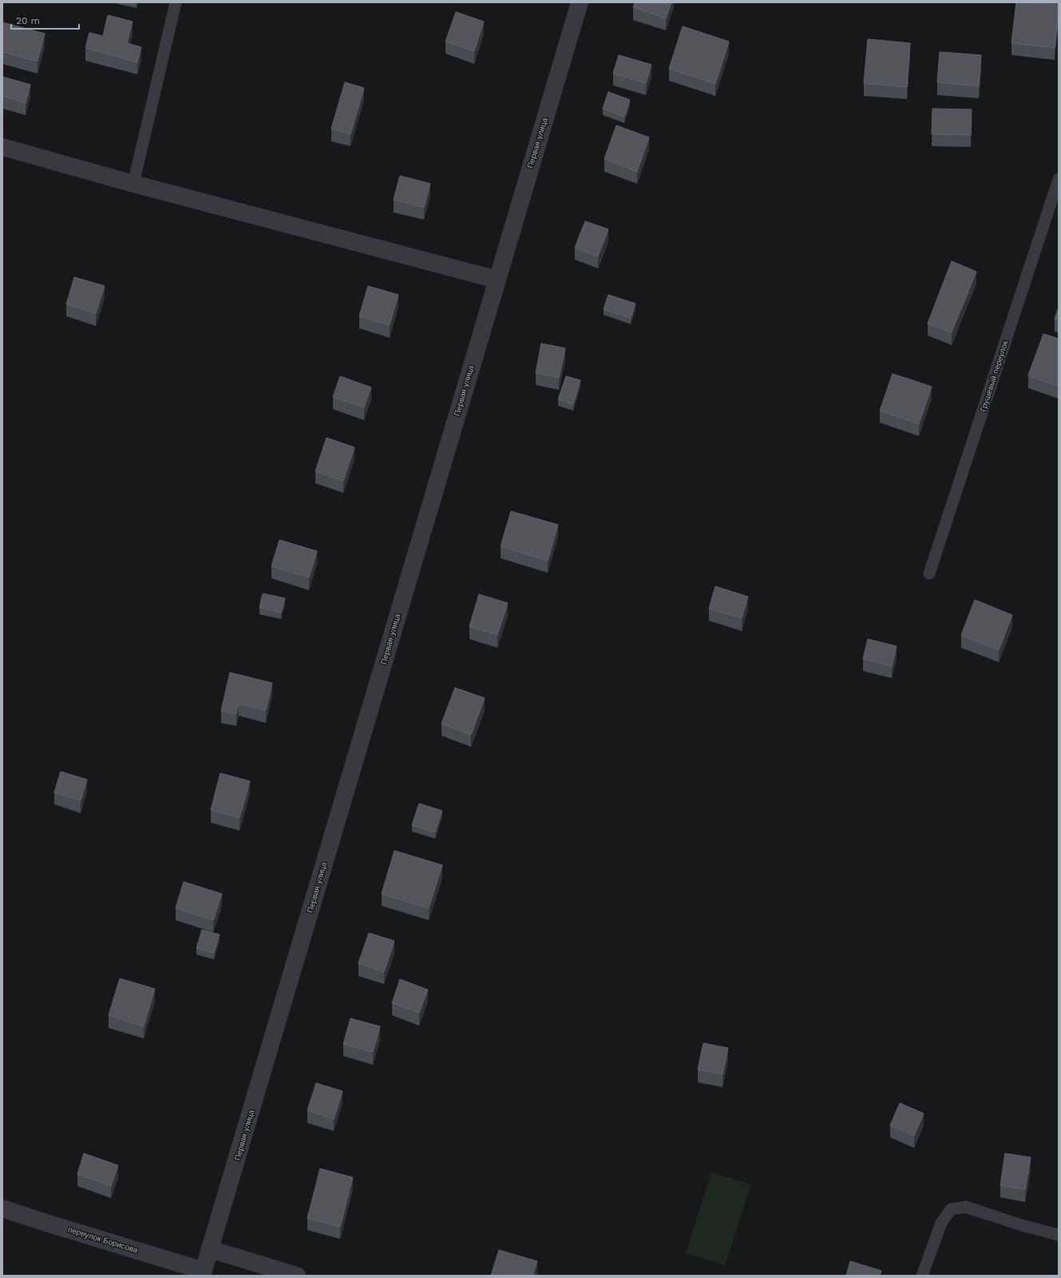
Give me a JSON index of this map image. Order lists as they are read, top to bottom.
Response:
{
  "streets": {
    "street": ["Первая улица", "переулок Борисова"],
    "lane": ["Грушевый переулок"]
  },
  "crossings": [
    ["Первая улица", "переулок Борисова"]
  ],
  "scale_bar": "20 m"
}
